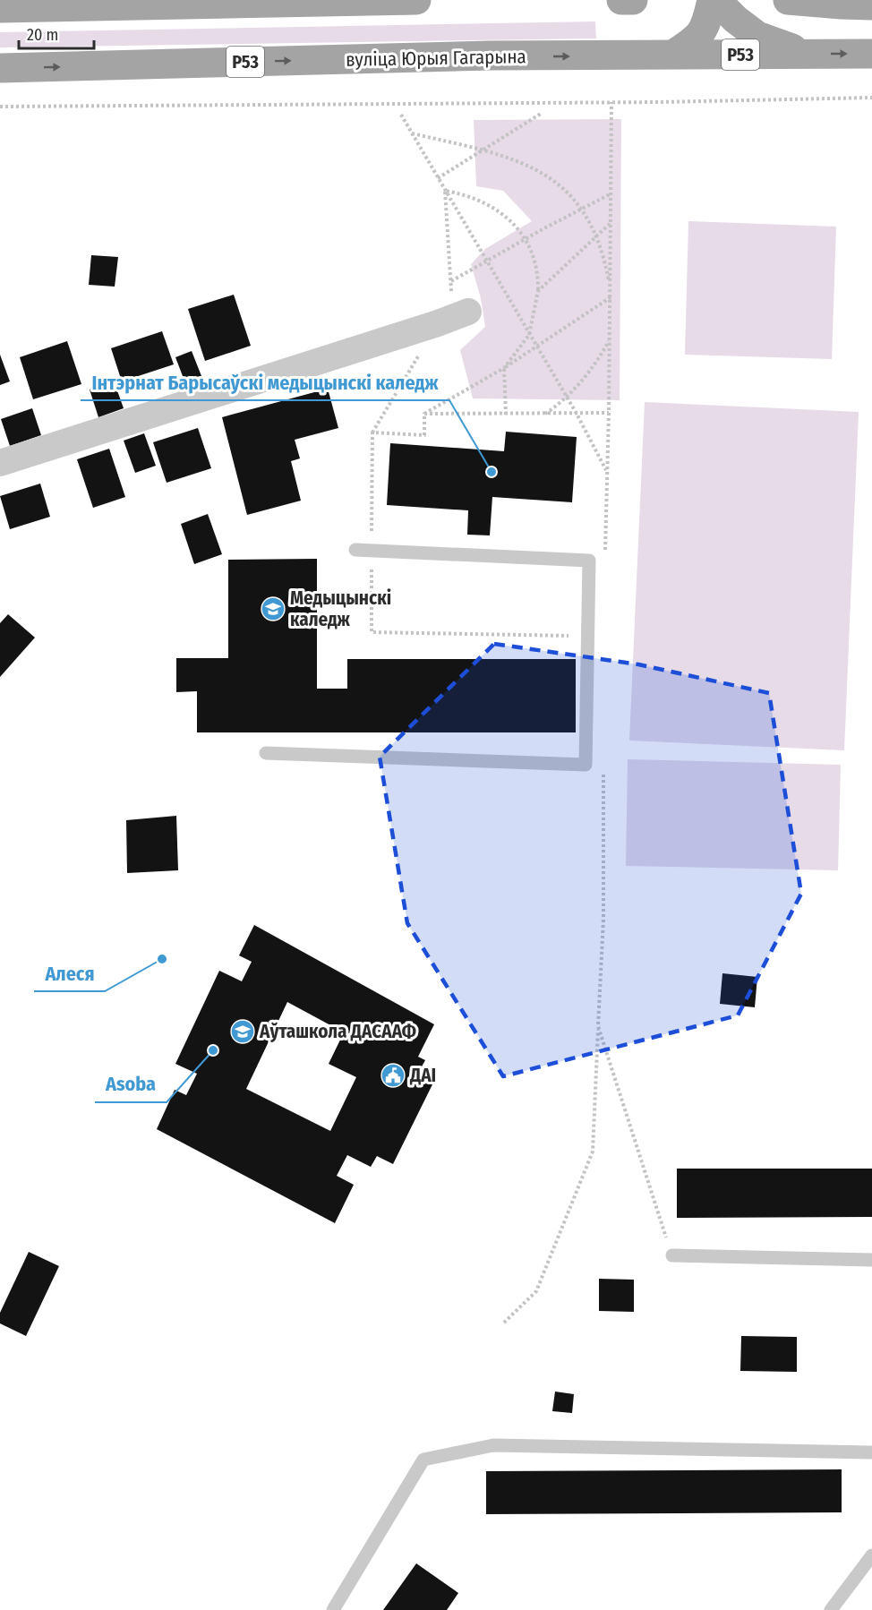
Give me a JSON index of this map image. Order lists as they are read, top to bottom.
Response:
{
  "streets": {
    "main road": ["Р53", "вуліца Юрыя Гагарына"]
  },
  "places": {
    "other": ["Інтэрнат Барысаўскі медыцынскі каледж", "Алеся", "Asoba"],
    "school or university": ["Медыцынскі каледж", "Аўташкола ДАСААФ"],
    "public building": ["ДАІ"]
  },
  "scale_bar": "20 m"
}
